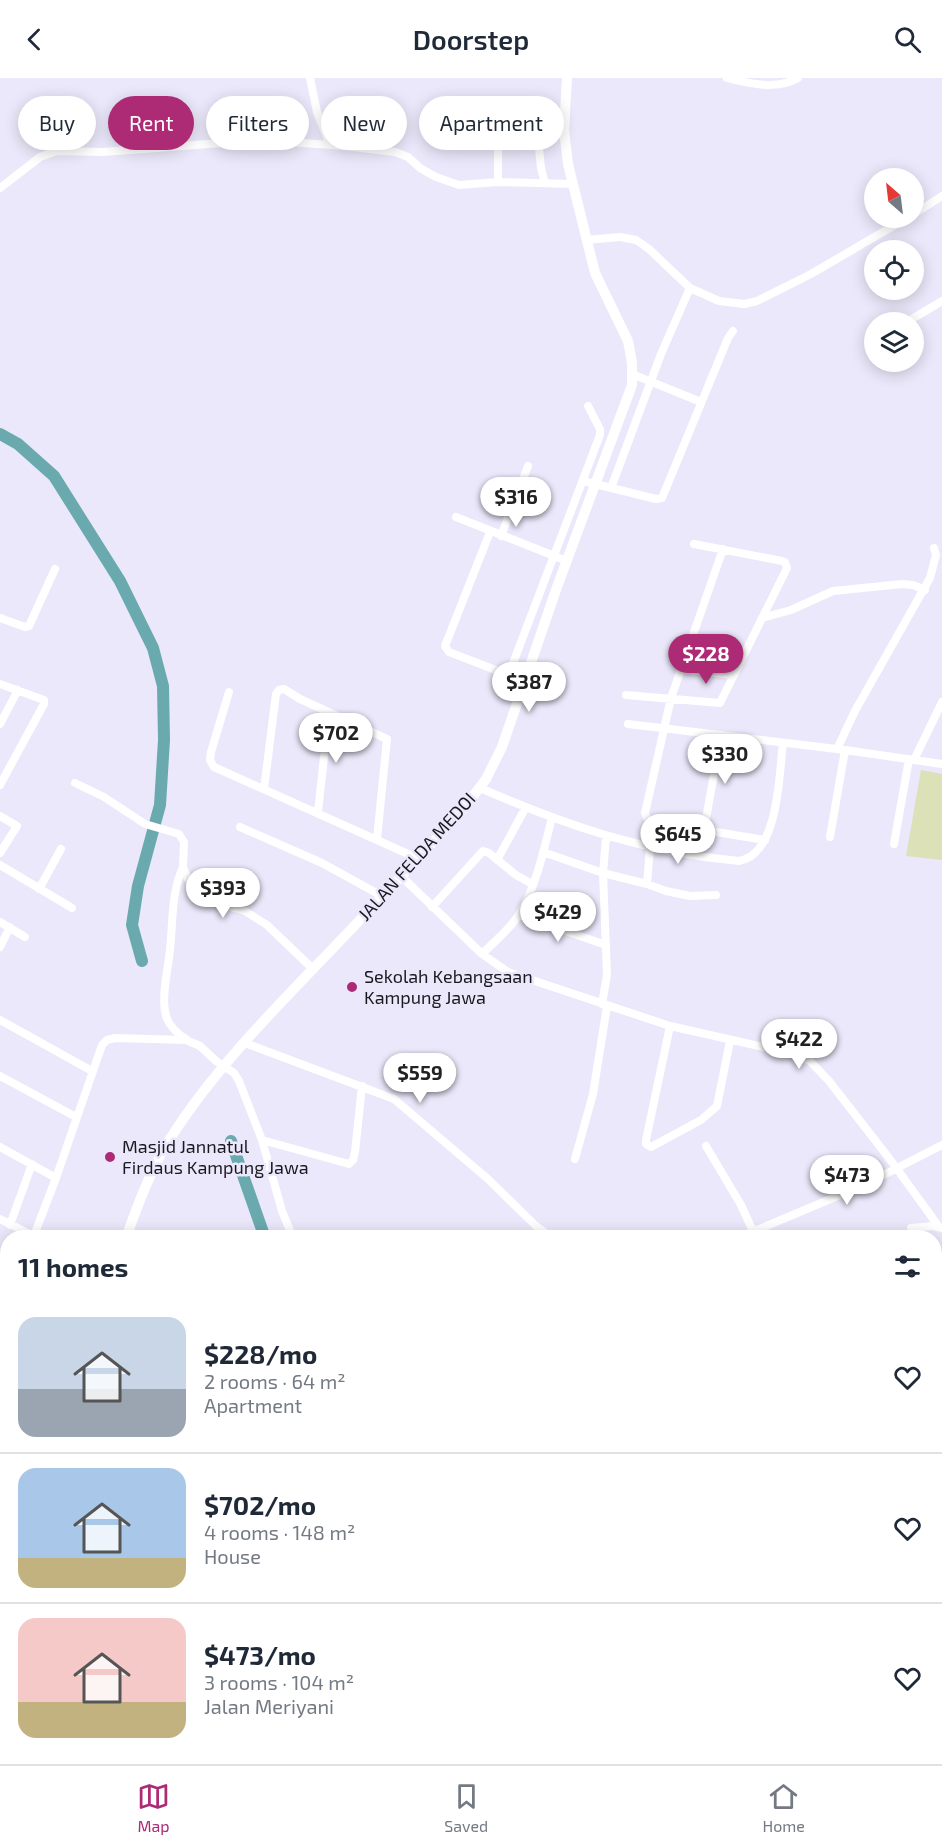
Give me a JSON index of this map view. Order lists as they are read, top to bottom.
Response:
{
  "streets": {
    "main road": ["JALAN FELDA MEDOI"]
  },
  "places": ["Sekolah Kebangsaan Kampung Jawa", "Masjid Jannatul Firdaus Kampung Jawa"],
  "north": "top left",
  "page": {
    "header": "Doorstep",
    "chip": [
      "Buy",
      "Rent",
      "Filters",
      "New",
      "Apartment"
    ],
    "price": [
      "$316",
      "$228",
      "$387",
      "$702",
      "$330",
      "$645",
      "$393",
      "$429",
      "$422",
      "$559",
      "$473"
    ],
    "heading": "11 homes",
    "list": [
      {
        "name": "$228/mo",
        "note": "2 rooms · 64 m² · Apartment"
      },
      {
        "name": "$702/mo",
        "note": "4 rooms · 148 m² · House"
      },
      {
        "name": "$473/mo",
        "note": "3 rooms · 104 m² · Jalan Meriyani"
      }
    ],
    "tabs": ["Map", "Saved", "Home"]
  }
}
